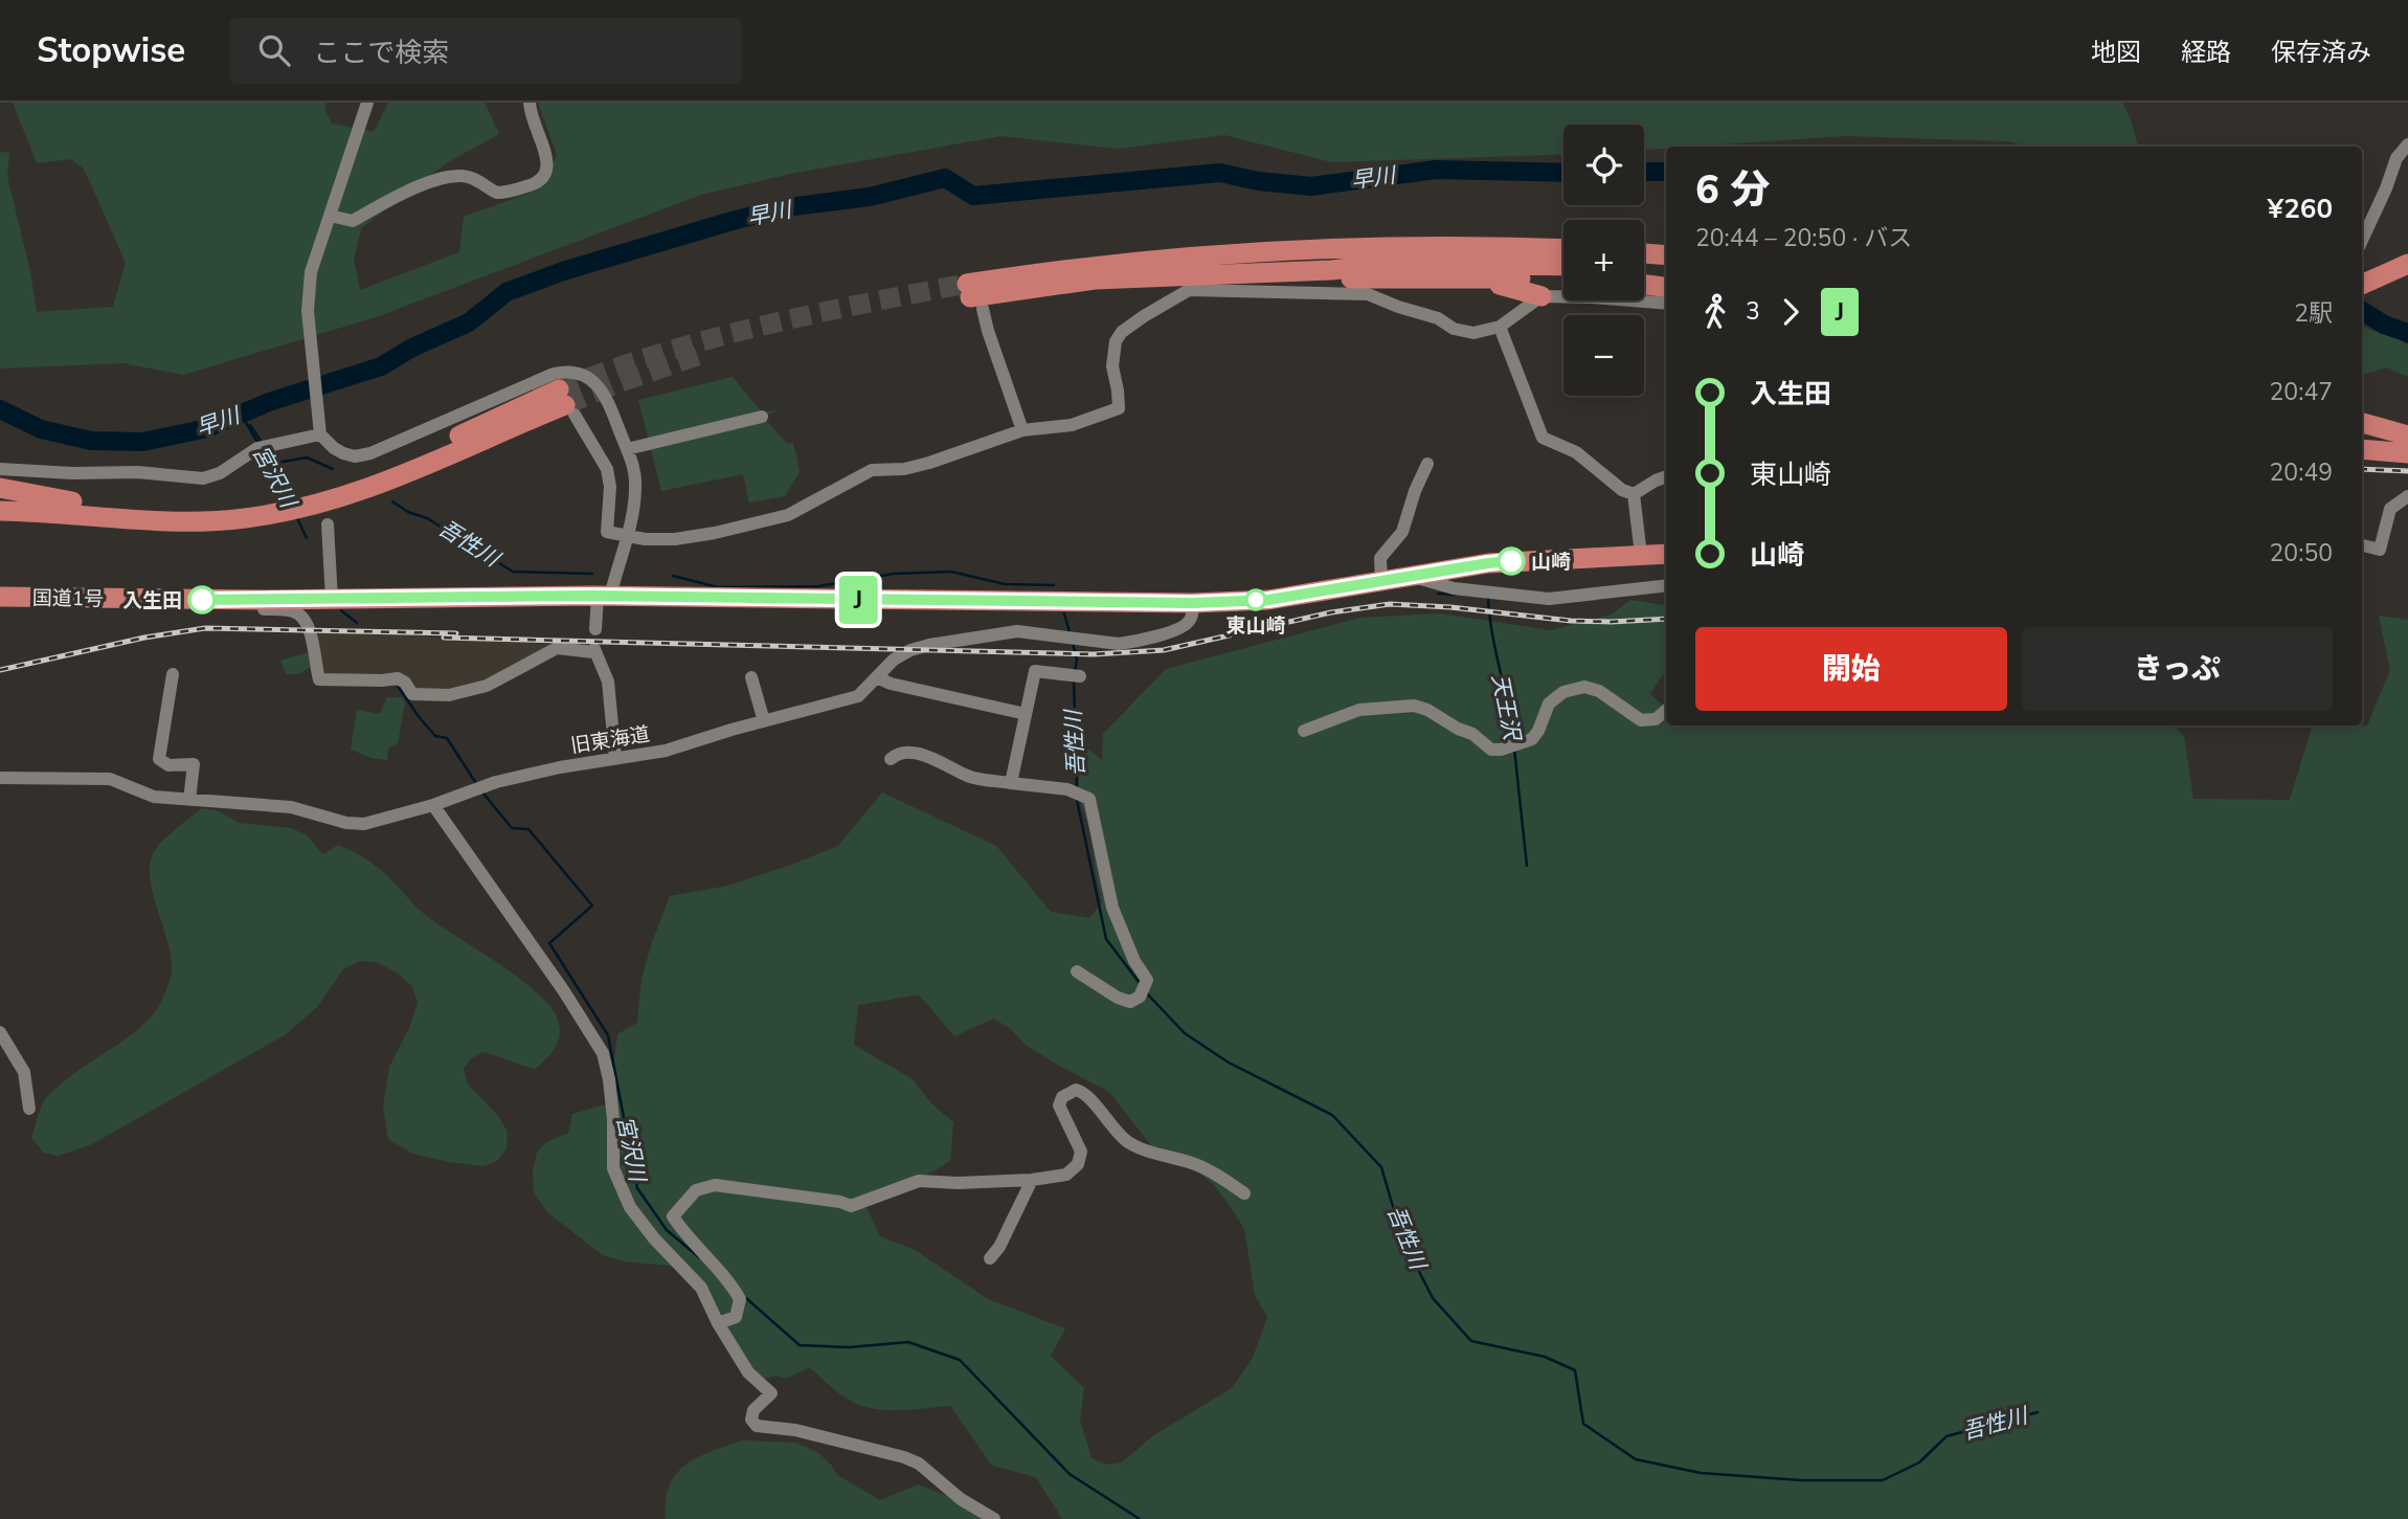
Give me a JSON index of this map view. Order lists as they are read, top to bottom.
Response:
{
  "streets": {
    "highway": ["国道1号"],
    "street": ["旧東海道"]
  },
  "crossings": [
    ["国道1号", "旧東海道"]
  ],
  "water": [
    "早川",
    "宮沢川",
    "吾性川",
    "天王沢"
  ],
  "places": ["山崎", "入生田", "東山崎"],
  "lines": ["bus line J"],
  "page": {
    "header": "Stopwise",
    "search": "ここで検索",
    "nav": ["地図", "経路", "保存済み"],
    "on_map": "J",
    "map_buttons": ["+", "−"],
    "heading": ["6 分", "20:44 – 20:50 · バス", "¥260"],
    "legs": ["3", "J", "2駅"],
    "list": [
      {
        "name": "入生田",
        "value": "20:47"
      },
      {
        "name": "東山崎",
        "value": "20:49"
      },
      {
        "name": "山崎",
        "value": "20:50"
      }
    ],
    "buttons": ["開始", "きっぷ"]
  }
}
